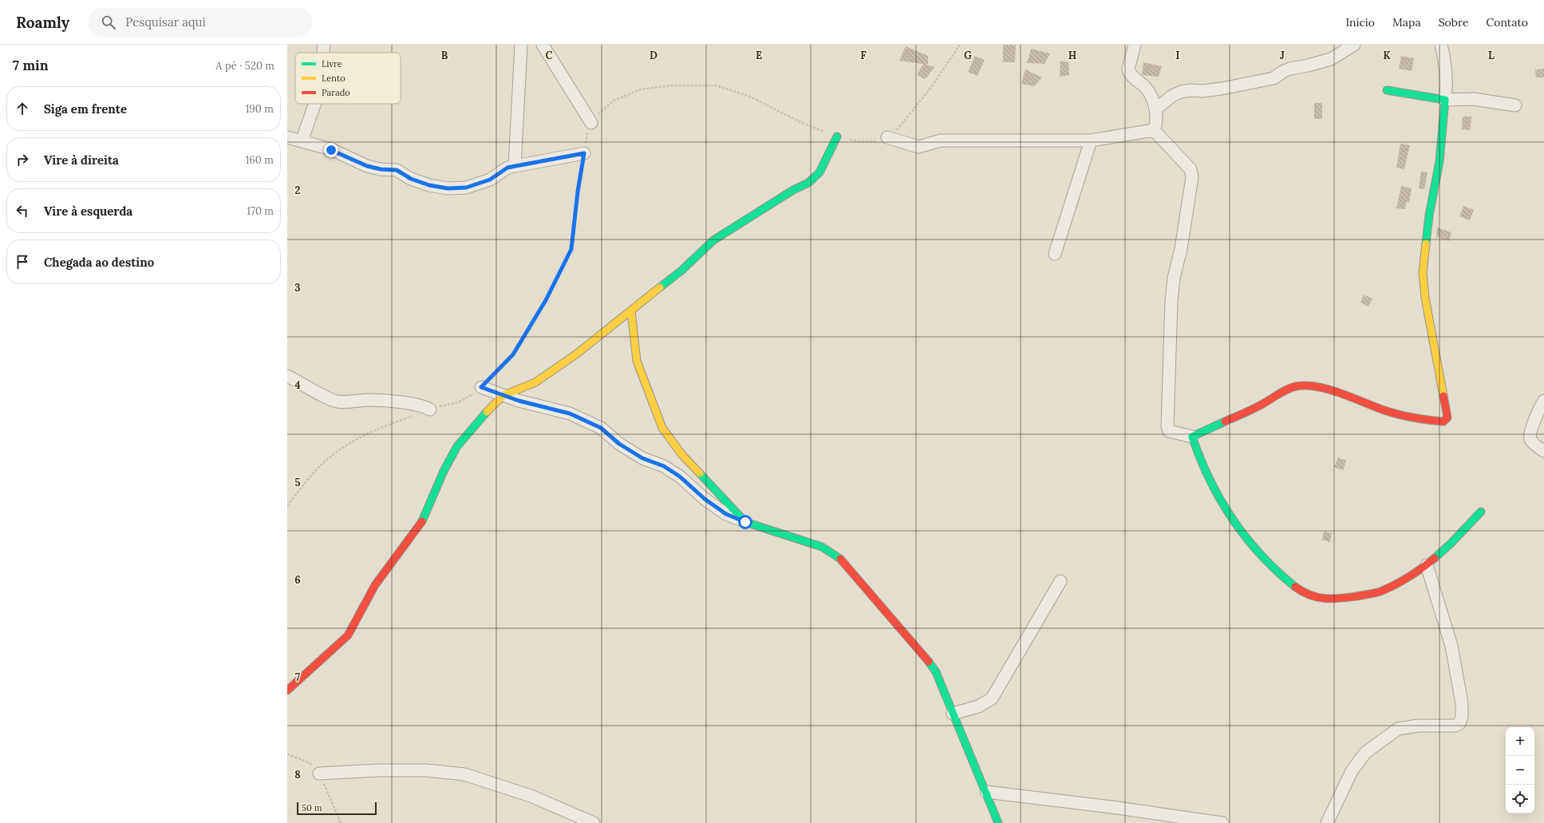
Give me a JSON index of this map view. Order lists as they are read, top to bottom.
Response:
{
  "legend": ["Livre", "Lento", "Parado"],
  "scale_bar": "50 m",
  "page": {
    "header": "Roamly",
    "search": "Pesquisar aqui",
    "nav": [
      "Início",
      "Mapa",
      "Sobre",
      "Contato"
    ],
    "heading": ["7 min", "A pé · 520 m"],
    "list": [
      ["Siga em frente", "190 m"],
      ["Vire à direita", "160 m"],
      ["Vire à esquerda", "170 m"],
      "Chegada ao destino"
    ],
    "map_buttons": ["+", "−"],
    "scale": "50 m"
  },
  "grid": {
    "columns": [
      "B",
      "C",
      "D",
      "E",
      "F",
      "G",
      "H",
      "I",
      "J",
      "K",
      "L"
    ],
    "rows": [
      "2",
      "3",
      "4",
      "5",
      "6",
      "7",
      "8"
    ]
  }
}
